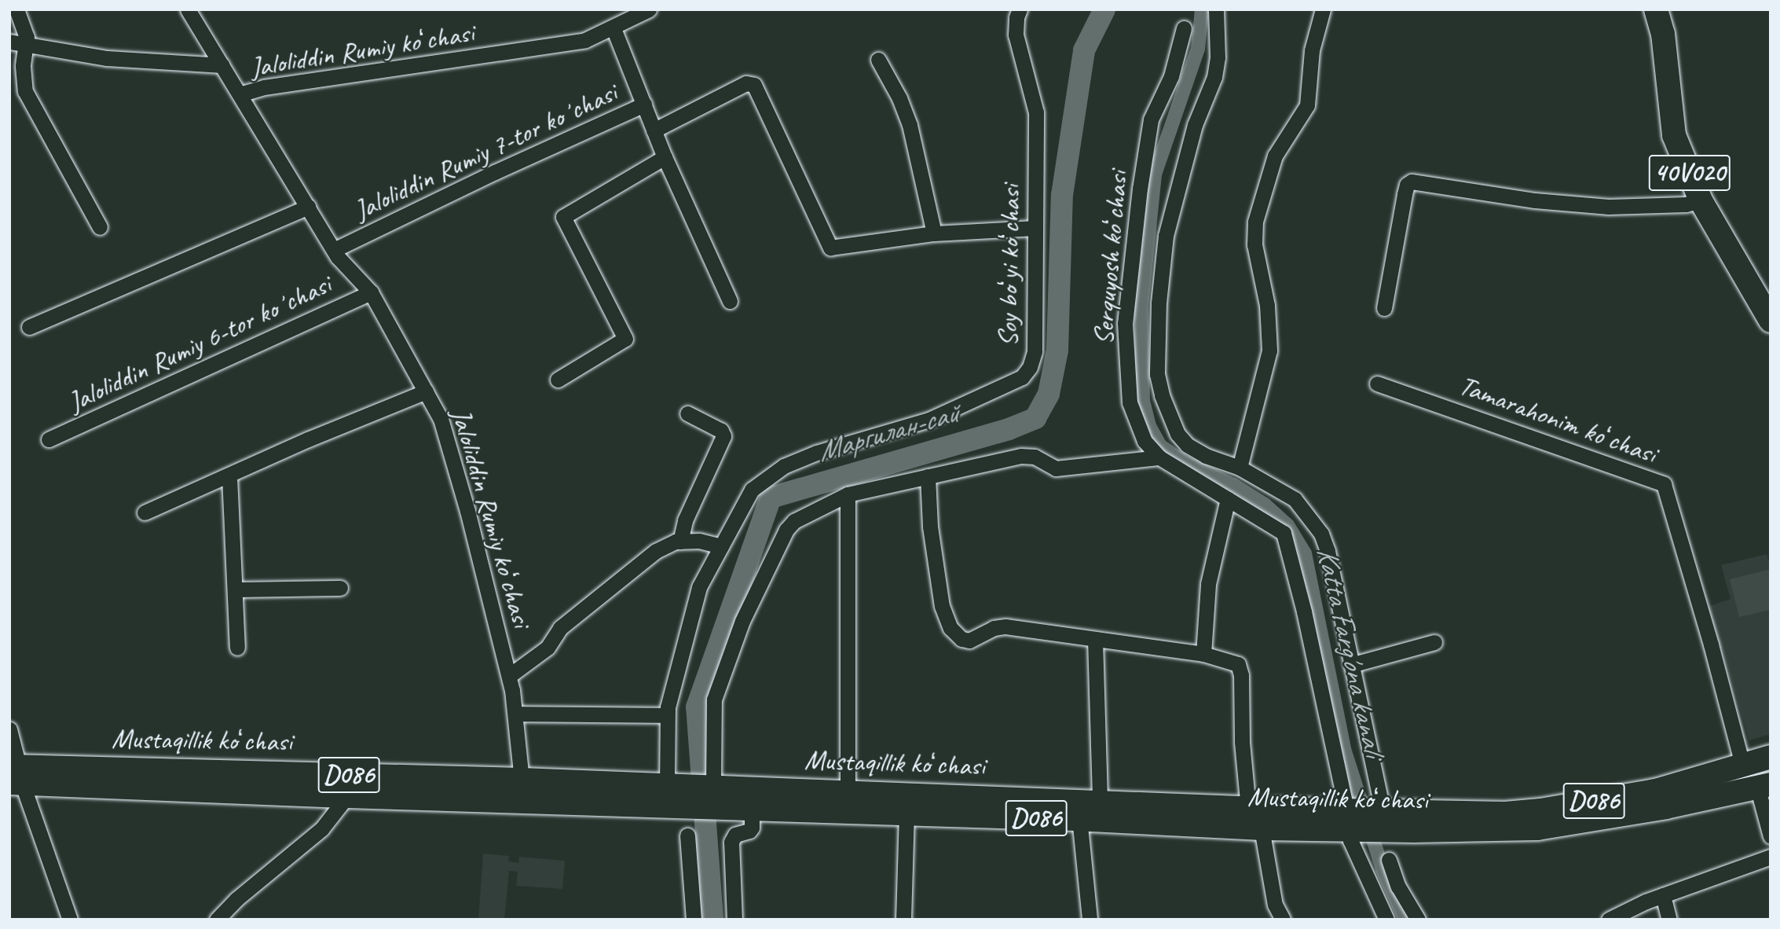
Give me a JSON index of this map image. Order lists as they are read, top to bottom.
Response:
{
  "streets": {
    "main road": ["40V020", "Mustaqillik koʻchasi", "D086"],
    "street": [
      "Jaloliddin Rumiy koʻchasi",
      "Jaloliddin Rumiy 7-tor koʼchasi",
      "Serquyosh koʻchasi",
      "Soy boʻyi koʻchasi",
      "Jaloliddin Rumiy 6-tor koʼchasi",
      "Tamarahonim koʻchasi"
    ]
  },
  "crossings": [
    ["Jaloliddin Rumiy koʻchasi", "Jaloliddin Rumiy 7-tor koʼchasi"],
    ["Jaloliddin Rumiy koʻchasi", "Jaloliddin Rumiy 6-tor koʼchasi"],
    ["Jaloliddin Rumiy koʻchasi", "Mustaqillik koʻchasi"],
    ["Serquyosh koʻchasi", "Mustaqillik koʻchasi"],
    ["Soy boʻyi koʻchasi", "Mustaqillik koʻchasi"],
    ["Tamarahonim koʻchasi", "Mustaqillik koʻchasi"]
  ],
  "water": ["Маргилан-сай", "Katta Farg'ona kanali"]
}
